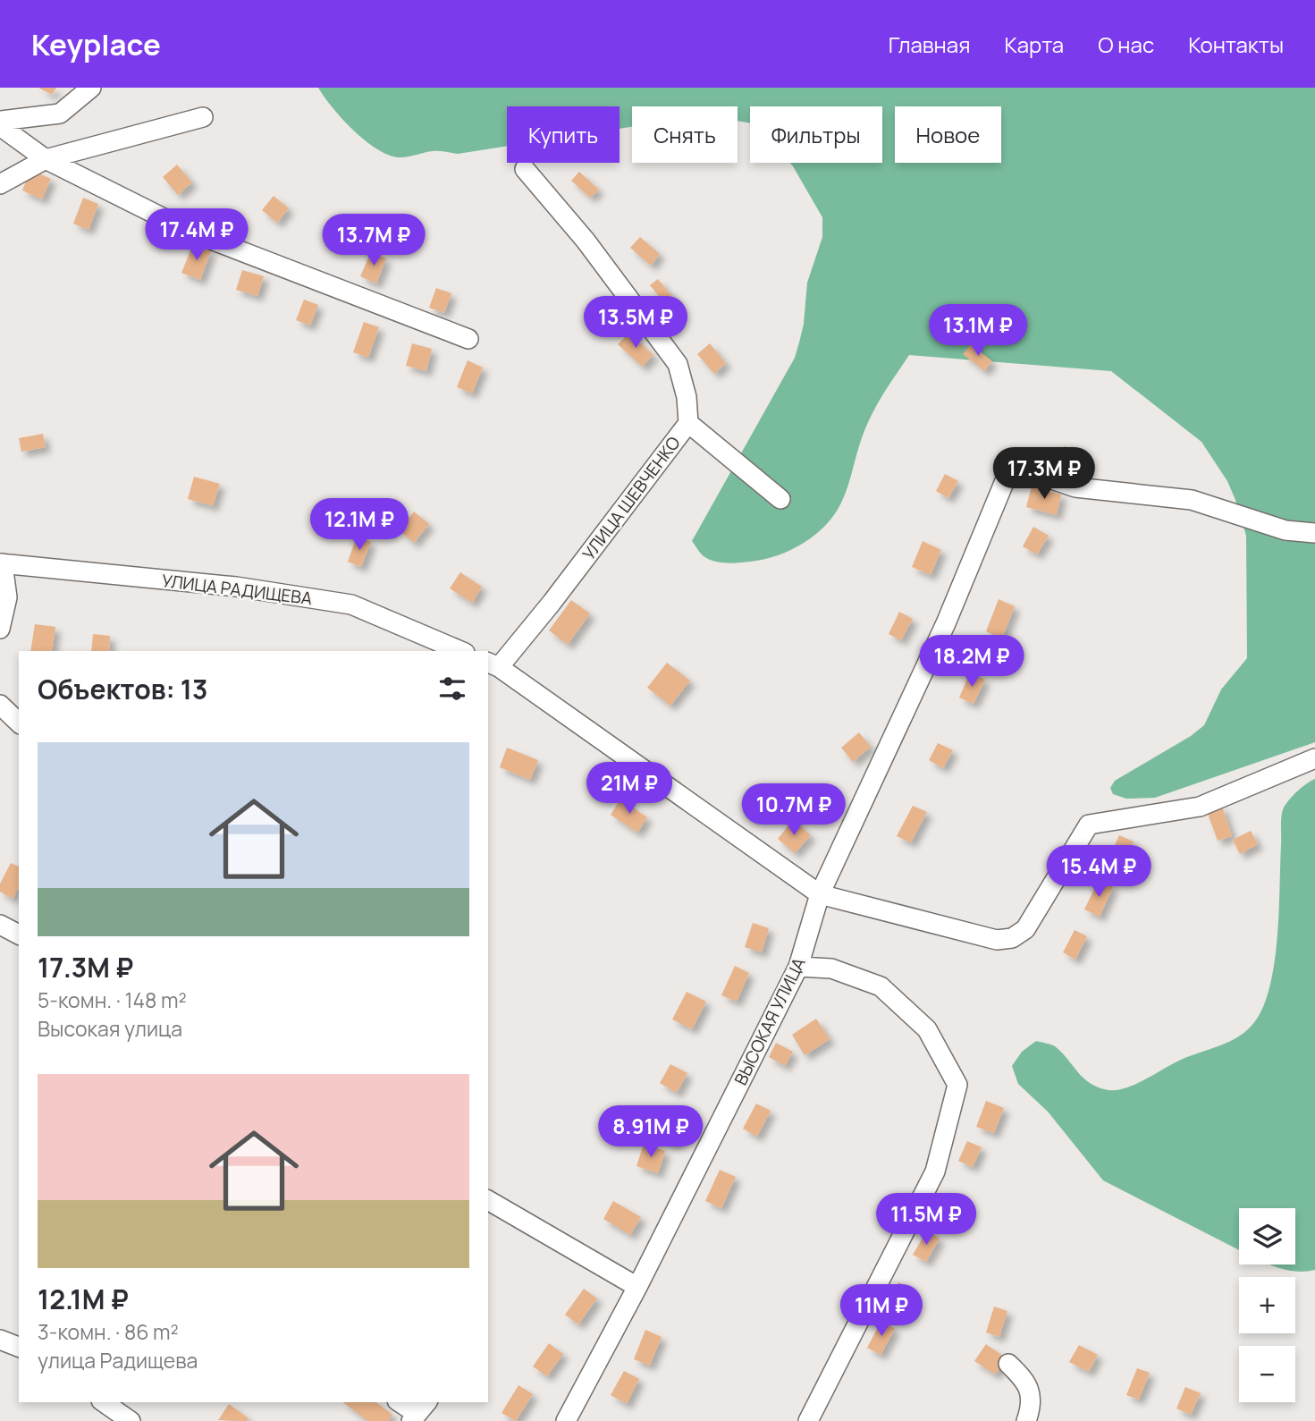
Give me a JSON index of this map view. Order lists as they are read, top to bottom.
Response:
{
  "streets": {
    "street": ["УЛИЦА ШЕВЧЕНКО", "УЛИЦА РАДИЩЕВА", "ВЫСОКАЯ УЛИЦА"]
  },
  "page": {
    "header": "Keyplace",
    "nav": [
      "Главная",
      "Карта",
      "О нас",
      "Контакты"
    ],
    "chip": [
      "Купить",
      "Снять",
      "Фильтры",
      "Новое"
    ],
    "price": [
      "17.4M ₽",
      "13.7M ₽",
      "13.5M ₽",
      "13.1M ₽",
      "17.3M ₽",
      "12.1M ₽",
      "18.2M ₽",
      "21M ₽",
      "10.7M ₽",
      "15.4M ₽",
      "8.91M ₽",
      "11.5M ₽",
      "11M ₽"
    ],
    "heading": "Объектов: 13",
    "list": [
      {
        "name": "17.3M ₽",
        "note": "5-комн. · 148 m² · Высокая улица"
      },
      {
        "name": "12.1M ₽",
        "note": "3-комн. · 86 m² · улица Радищева"
      }
    ],
    "map_buttons": ["+", "−"]
  }
}
